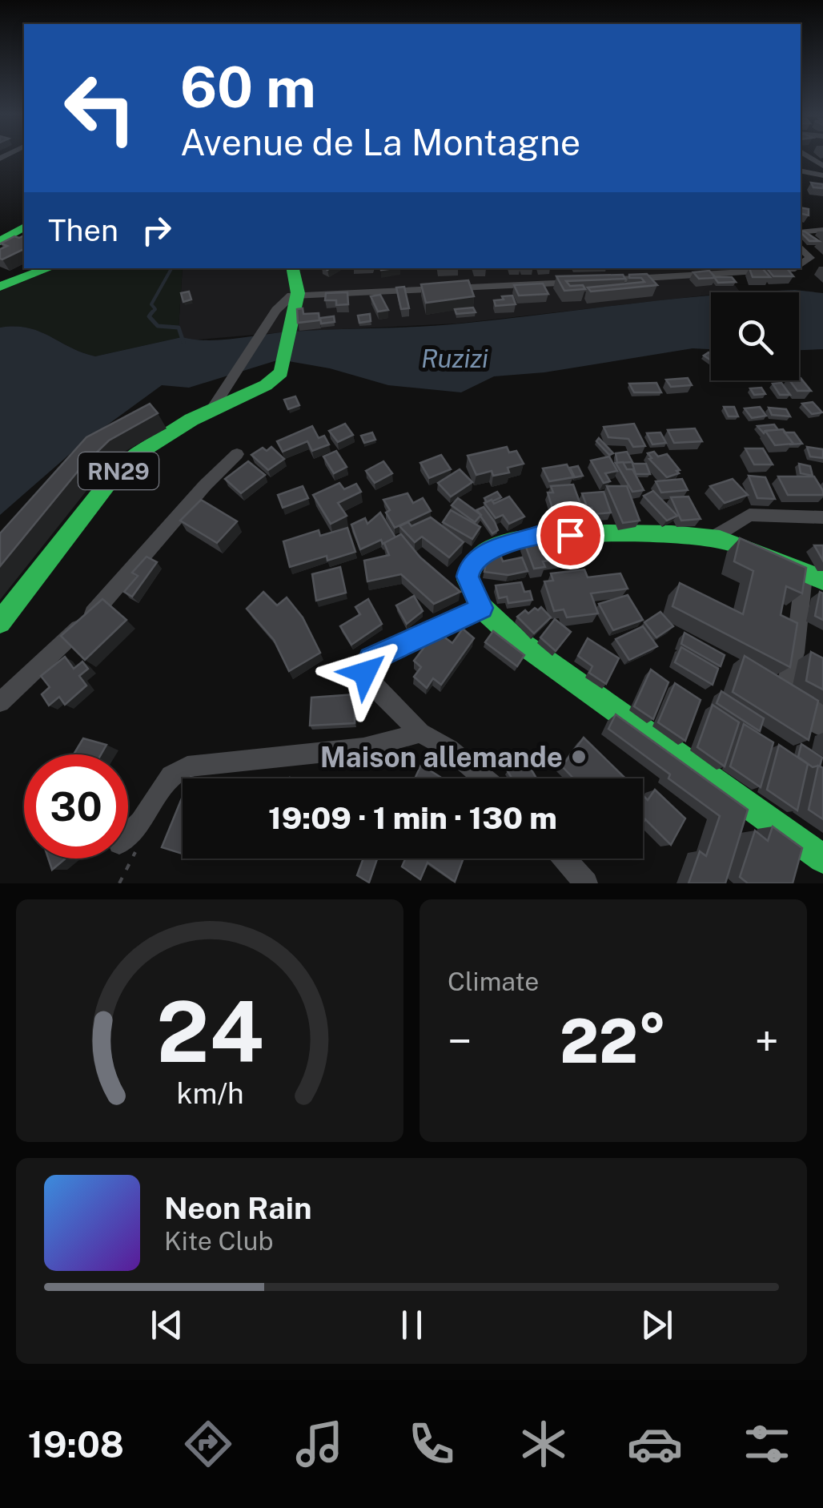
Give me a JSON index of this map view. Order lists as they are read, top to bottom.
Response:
{
  "streets": {
    "main road": ["RN29"]
  },
  "water": ["Ruzizi"],
  "places": ["Maison allemande"],
  "page": {
    "turn": ["60 m", "Avenue de La Montagne"],
    "then": "Then",
    "limit": "30",
    "trip": "19:09 · 1 min · 130 m",
    "tile": "Climate",
    "heat": ["−", "22°", "+"],
    "song": ["Neon Rain", "Kite Club"],
    "tabs": "19:08",
    "gauge": ["24", "km/h"]
  }
}
